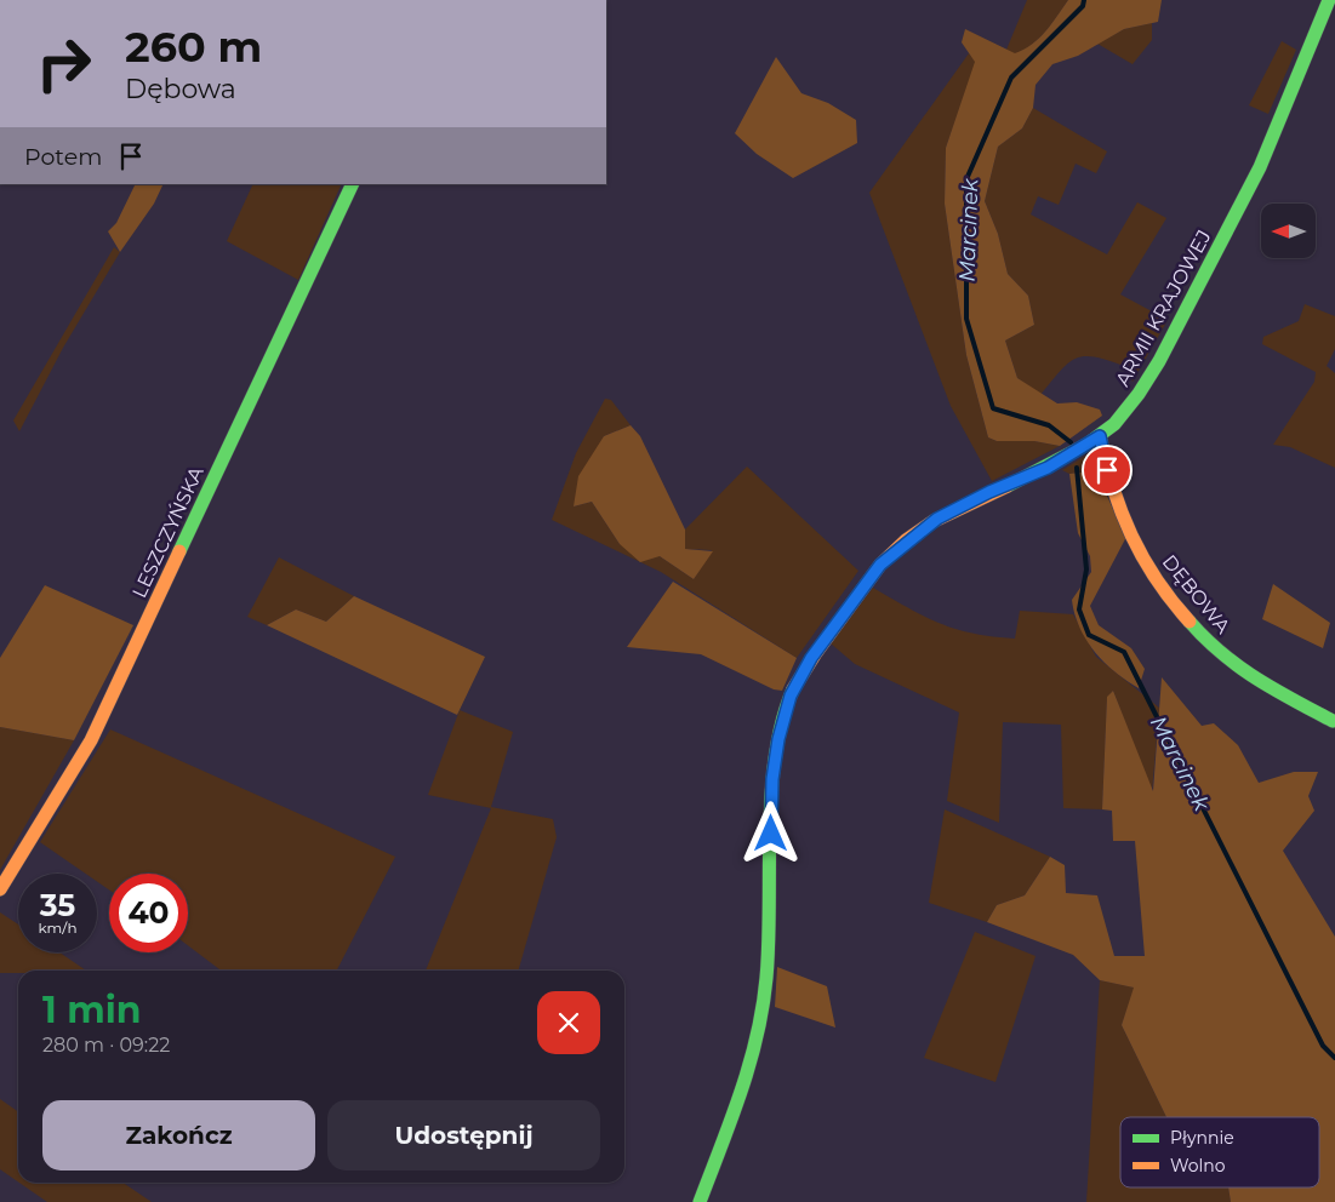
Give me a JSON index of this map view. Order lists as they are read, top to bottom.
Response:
{
  "streets": {
    "street": ["ARMII KRAJOWEJ", "LESZCZYŃSKA", "DĘBOWA"]
  },
  "crossings": [
    ["ARMII KRAJOWEJ", "DĘBOWA"]
  ],
  "water": ["Marcinek"],
  "legend": ["Płynnie", "Wolno"],
  "north": "left",
  "page": {
    "turn": ["260 m", "Dębowa"],
    "then": "Potem",
    "speed": "35 km/h",
    "limit": "40",
    "heading": ["1 min", "280 m · 09:22"],
    "buttons": ["Zakończ", "Udostępnij"]
  }
}
